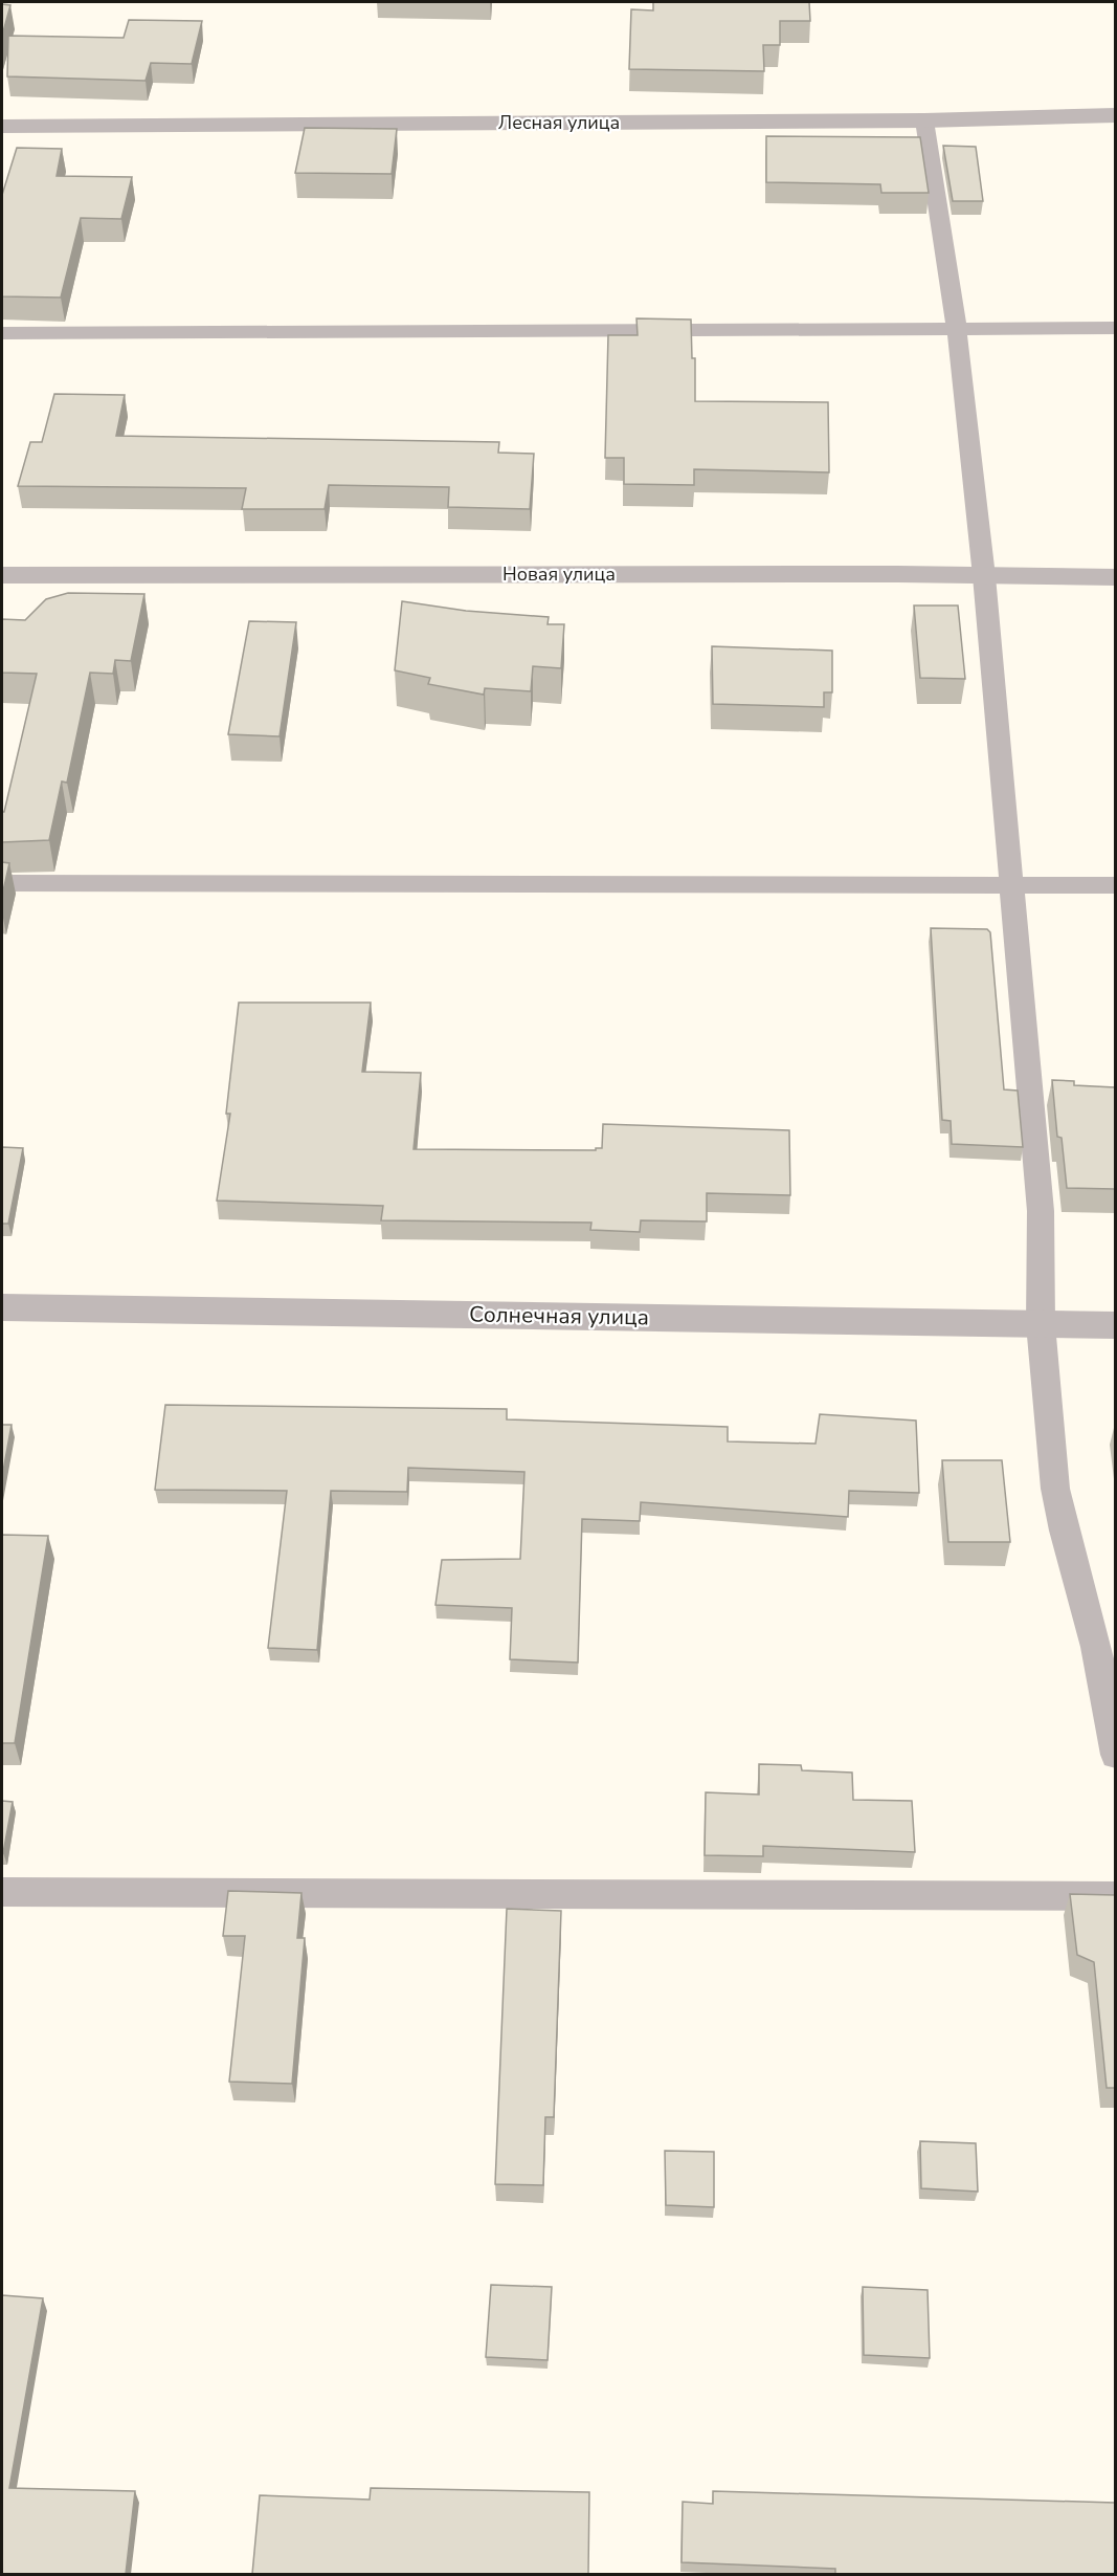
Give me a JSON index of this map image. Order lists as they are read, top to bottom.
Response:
{
  "streets": {
    "street": ["Лесная улица", "Новая улица", "Солнечная улица"]
  }
}
